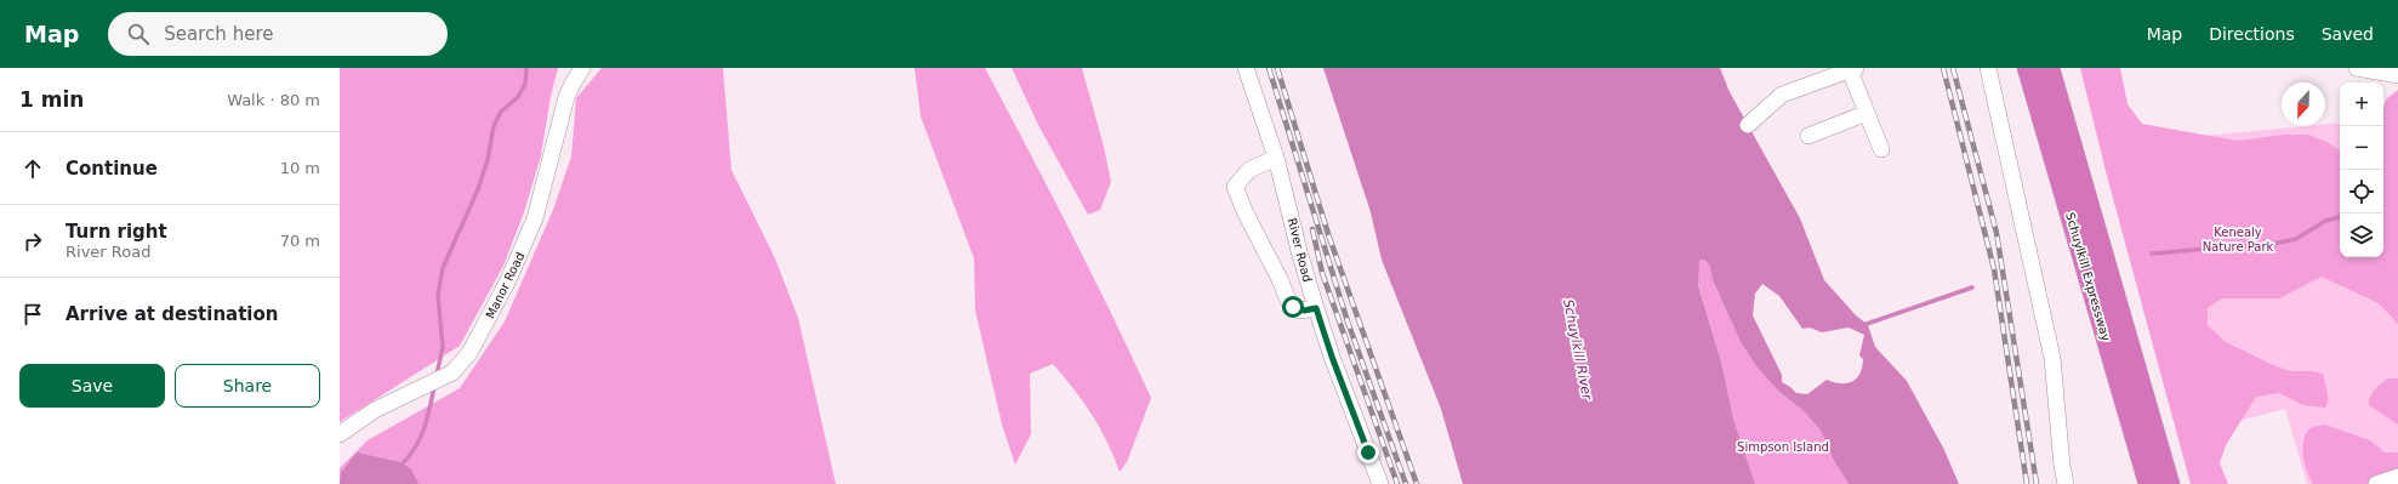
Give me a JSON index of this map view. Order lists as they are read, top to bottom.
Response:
{
  "streets": {
    "highway": ["Schuylkill Expressway"],
    "street": ["River Road", "Manor Road"]
  },
  "water": ["Schuylkill River"],
  "parks": ["Kenealy Nature Park", "Simpson Island"],
  "north": "bottom",
  "page": {
    "header": "Map",
    "search": "Search here",
    "nav": ["Map", "Directions", "Saved"],
    "heading": ["1 min", "Walk · 80 m"],
    "map_buttons": ["+", "−"],
    "list": [
      ["Continue", "10 m"],
      ["Turn right", "River Road", "70 m"],
      "Arrive at destination"
    ],
    "buttons": ["Save", "Share"]
  }
}
